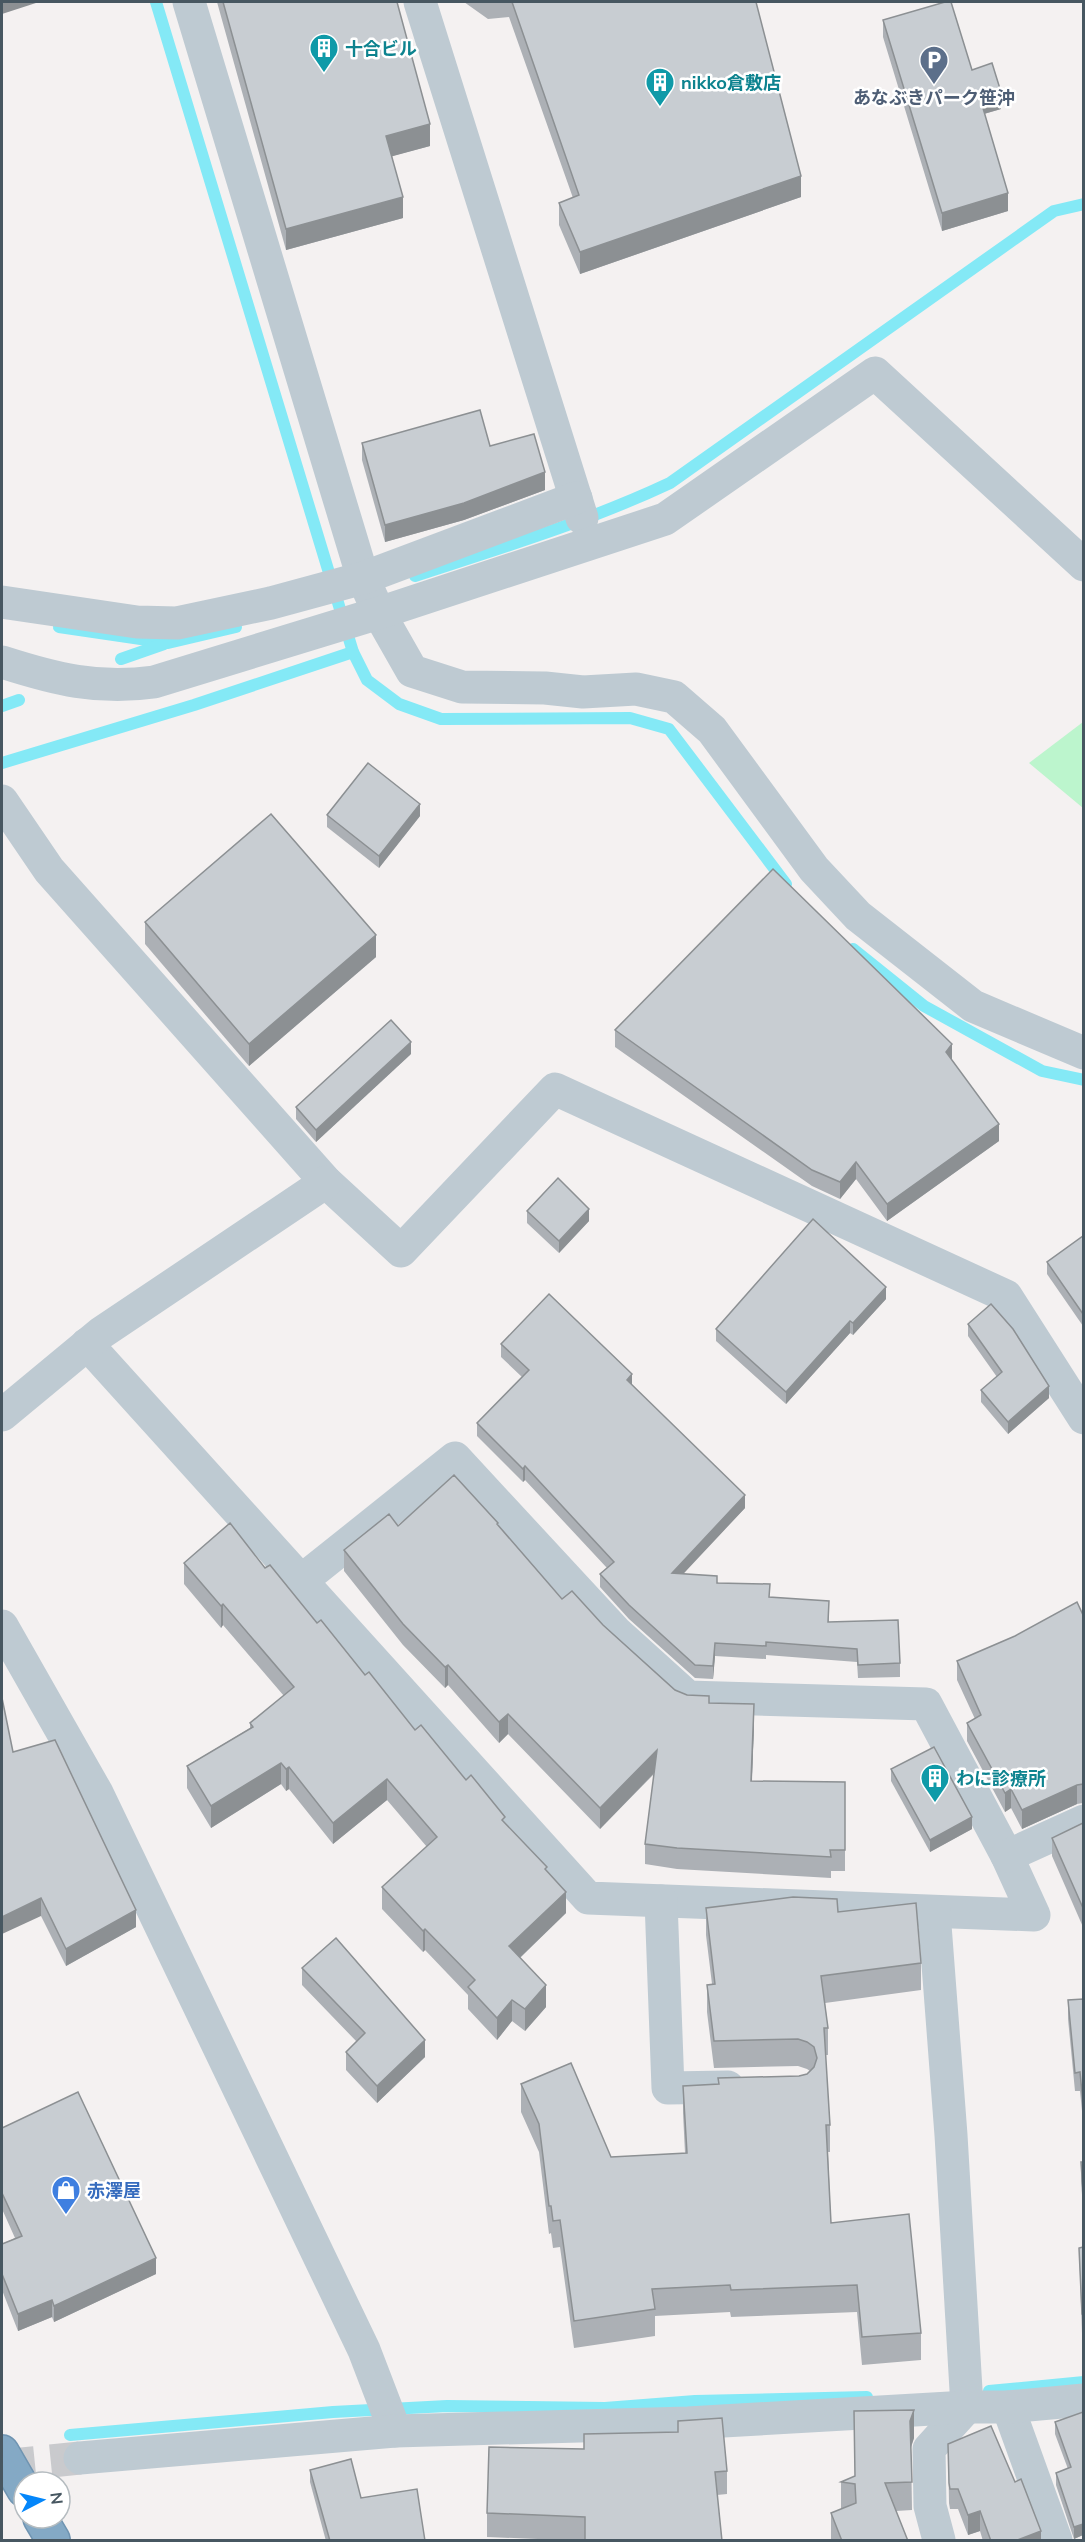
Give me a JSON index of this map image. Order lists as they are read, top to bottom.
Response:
{
  "places": {
    "building": ["十合ビル", "nikko倉敷店", "わに診療所"],
    "parking": ["あなぶきパーク笹沖"],
    "shop": ["赤澤屋"]
  },
  "north": "right"
}
